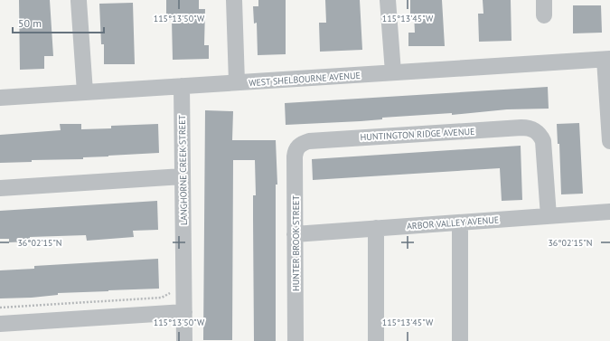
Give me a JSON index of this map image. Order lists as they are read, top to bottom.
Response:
{
  "streets": {
    "street": [
      "WEST SHELBOURNE AVENUE",
      "HUNTINGTON RIDGE AVENUE",
      "LANGHORNE CREEK STREET",
      "ARBOR VALLEY AVENUE",
      "HUNTER BROOK STREET"
    ]
  },
  "crossings": [
    ["WEST SHELBOURNE AVENUE", "LANGHORNE CREEK STREET"],
    ["HUNTINGTON RIDGE AVENUE", "ARBOR VALLEY AVENUE"],
    ["HUNTINGTON RIDGE AVENUE", "HUNTER BROOK STREET"],
    ["ARBOR VALLEY AVENUE", "HUNTER BROOK STREET"]
  ],
  "scale_bar": "50 m",
  "coordinates": ["115°13'50\"W", "115°13'45\"W", "36°02'15\"N"]
}
